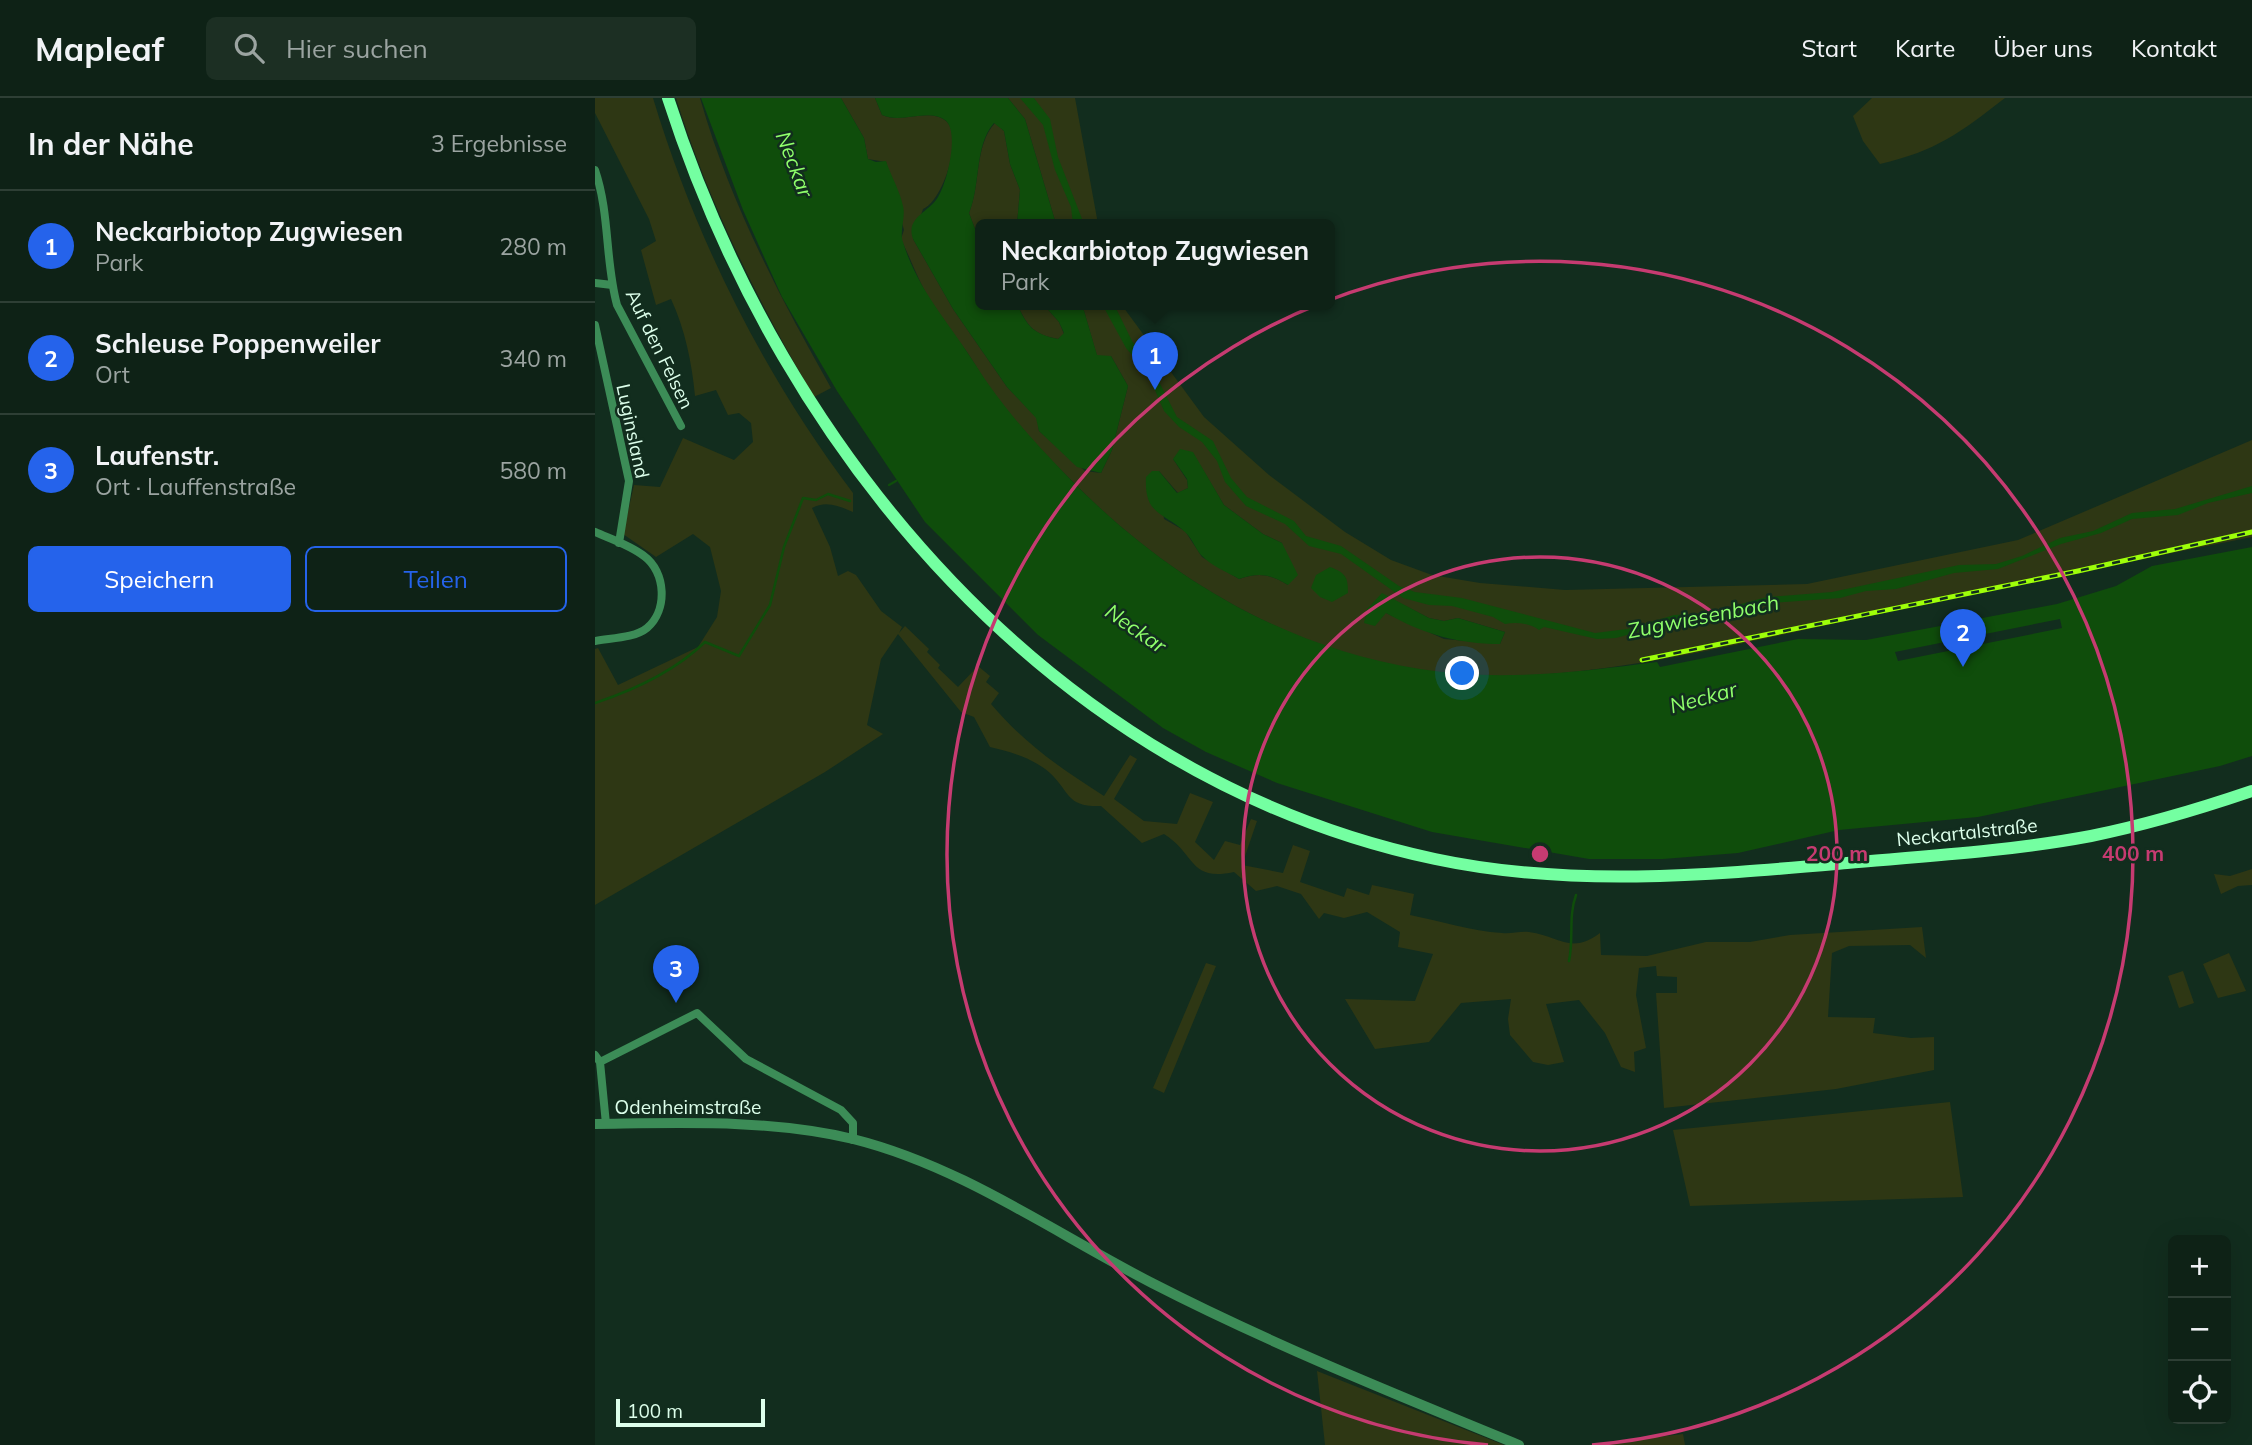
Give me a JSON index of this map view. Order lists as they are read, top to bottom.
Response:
{
  "streets": {
    "main road": ["Neckartalstraße"],
    "street": ["Auf den Felsen", "Luginsland", "Odenheimstraße"]
  },
  "water": ["Neckar", "Zugwiesenbach"],
  "scale_bar": "100 m",
  "page": {
    "header": "Mapleaf",
    "search": "Hier suchen",
    "nav": [
      "Start",
      "Karte",
      "Über uns",
      "Kontakt"
    ],
    "heading": ["In der Nähe", "3 Ergebnisse"],
    "list": [
      {
        "mark": "1",
        "name": "Neckarbiotop Zugwiesen",
        "note": "Park",
        "value": "280 m"
      },
      {
        "mark": "2",
        "name": "Schleuse Poppenweiler",
        "note": "Ort",
        "value": "340 m"
      },
      {
        "mark": "3",
        "name": "Laufenstr.",
        "note": "Ort · Lauffenstraße",
        "value": "580 m"
      }
    ],
    "popup": ["Neckarbiotop Zugwiesen", "Park"],
    "pins": ["1", "2", "3"],
    "buttons": ["Speichern", "Teilen"],
    "map_buttons": ["+", "−"],
    "scale": "100 m"
  },
  "rings": ["200 m", "400 m"]
}
